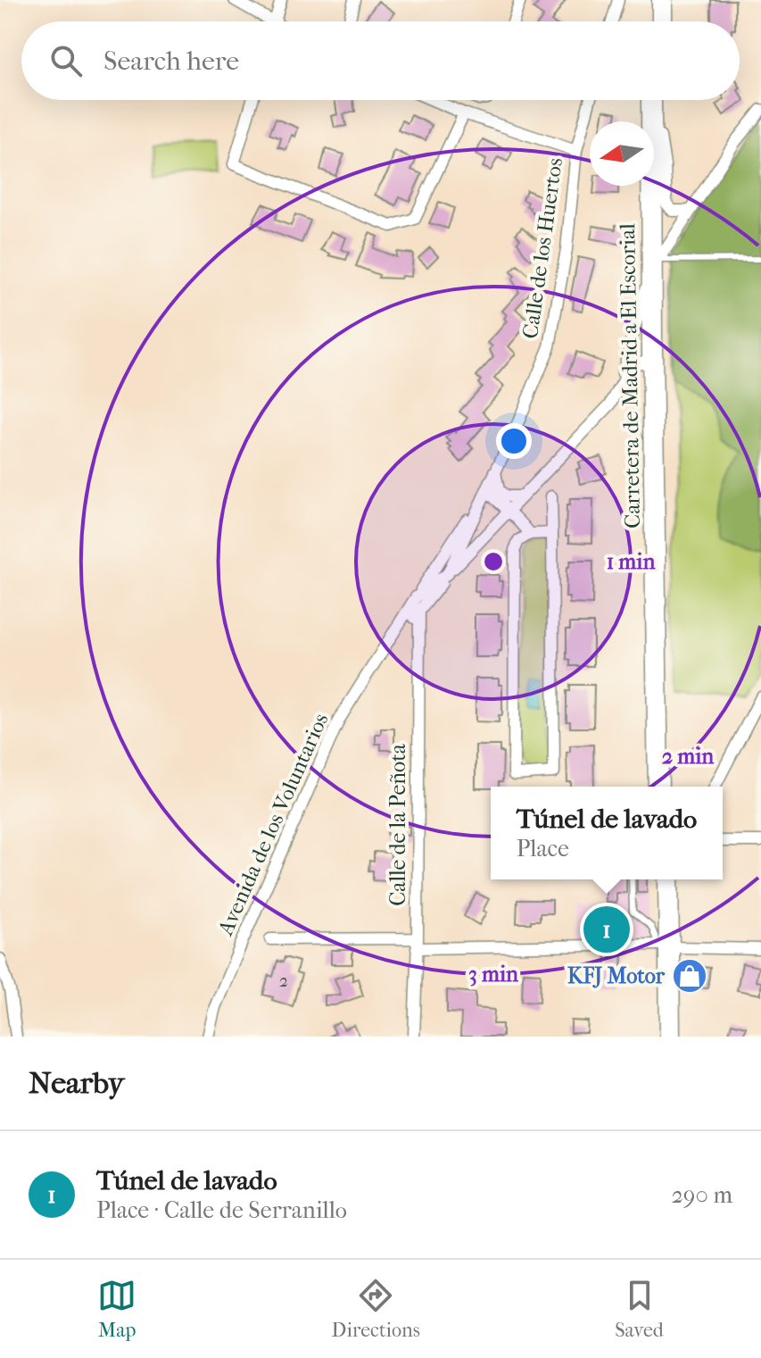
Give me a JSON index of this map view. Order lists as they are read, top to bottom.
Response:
{
  "streets": {
    "highway": ["Carretera de Madrid a El Escorial"],
    "street": ["Calle de los Huertos", "Avenida de los Voluntarios", "Calle de la Peñota"]
  },
  "crossings": [
    ["Calle de los Huertos", "Avenida de los Voluntarios"],
    ["Carretera de Madrid a El Escorial", "Avenida de los Voluntarios"],
    ["Avenida de los Voluntarios", "Calle de la Peñota"]
  ],
  "places": {
    "shop": ["KFJ Motor"]
  },
  "house_numbers": ["2"],
  "north": "left",
  "page": {
    "search": "Search here",
    "popup": ["Túnel de lavado", "Place"],
    "pins": "1",
    "heading": "Nearby",
    "list": [
      {
        "mark": "1",
        "name": "Túnel de lavado",
        "note": "Place · Calle de Serranillo",
        "value": "290 m"
      }
    ],
    "nav": ["Map", "Directions", "Saved"]
  },
  "rings": ["1 min", "2 min", "3 min"]
}
